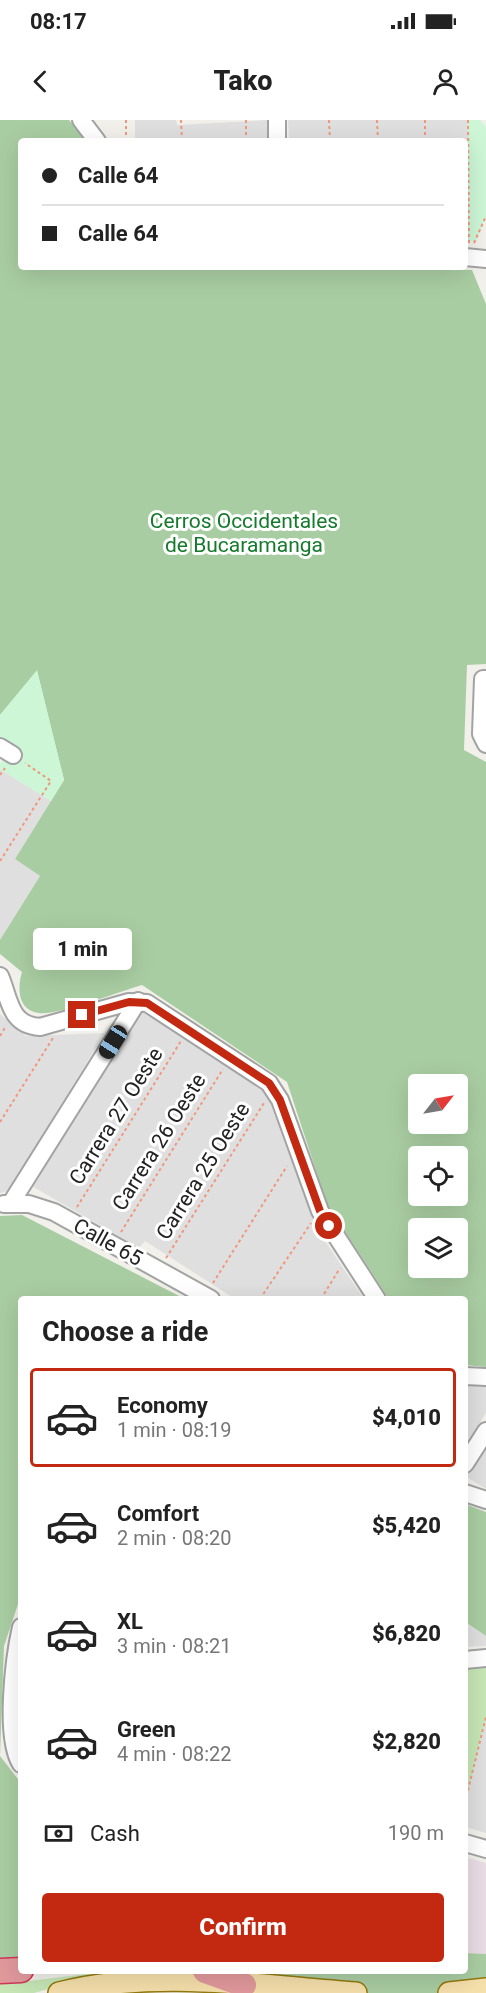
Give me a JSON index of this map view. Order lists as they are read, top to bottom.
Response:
{
  "streets": {
    "street": ["Calle 65"],
    "path": ["Carrera 27 Oeste", "Carrera 26 Oeste", "Carrera 25 Oeste"]
  },
  "crossings": [
    ["Carrera 27 Oeste", "Calle 65"],
    ["Carrera 26 Oeste", "Calle 65"],
    ["Carrera 25 Oeste", "Calle 65"]
  ],
  "parks": ["Cerros Occidentales de Bucaramanga"],
  "north": "top right",
  "page": {
    "status": "08:17",
    "header": "Tako",
    "banner": ["Calle 64", "Calle 64"],
    "bubble": "1 min",
    "heading": "Choose a ride",
    "list": [
      {
        "name": "Economy",
        "note": "1 min · 08:19",
        "value": "$4,010"
      },
      {
        "name": "Comfort",
        "note": "2 min · 08:20",
        "value": "$5,420"
      },
      {
        "name": "XL",
        "note": "3 min · 08:21",
        "value": "$6,820"
      },
      {
        "name": "Green",
        "note": "4 min · 08:22",
        "value": "$2,820"
      }
    ],
    "pay": ["Cash", "190 m"],
    "buttons": "Confirm"
  }
}
